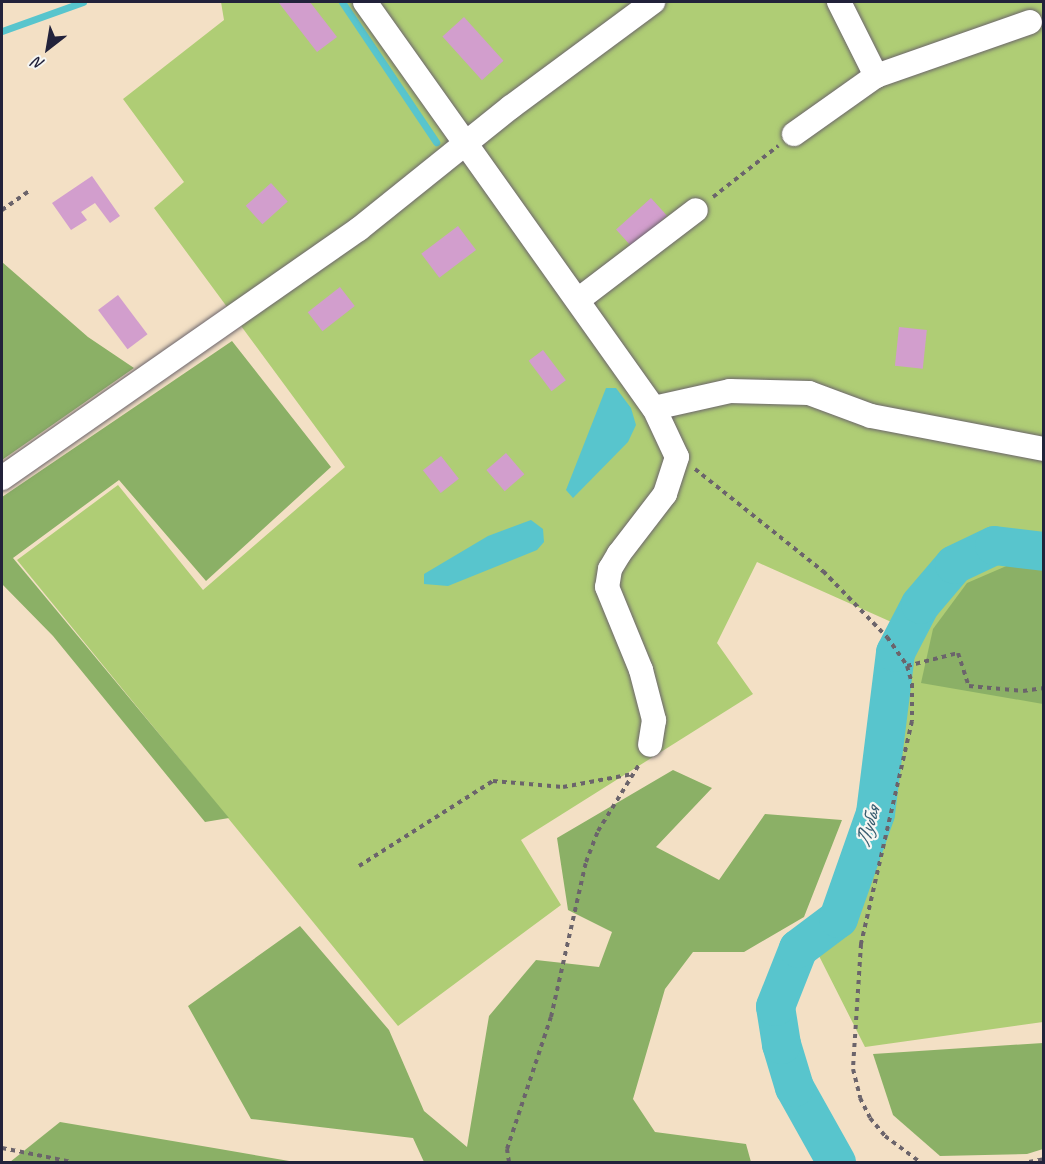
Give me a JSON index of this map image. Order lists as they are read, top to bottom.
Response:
{
  "water": ["Лубья"],
  "north": "bottom left"
}
